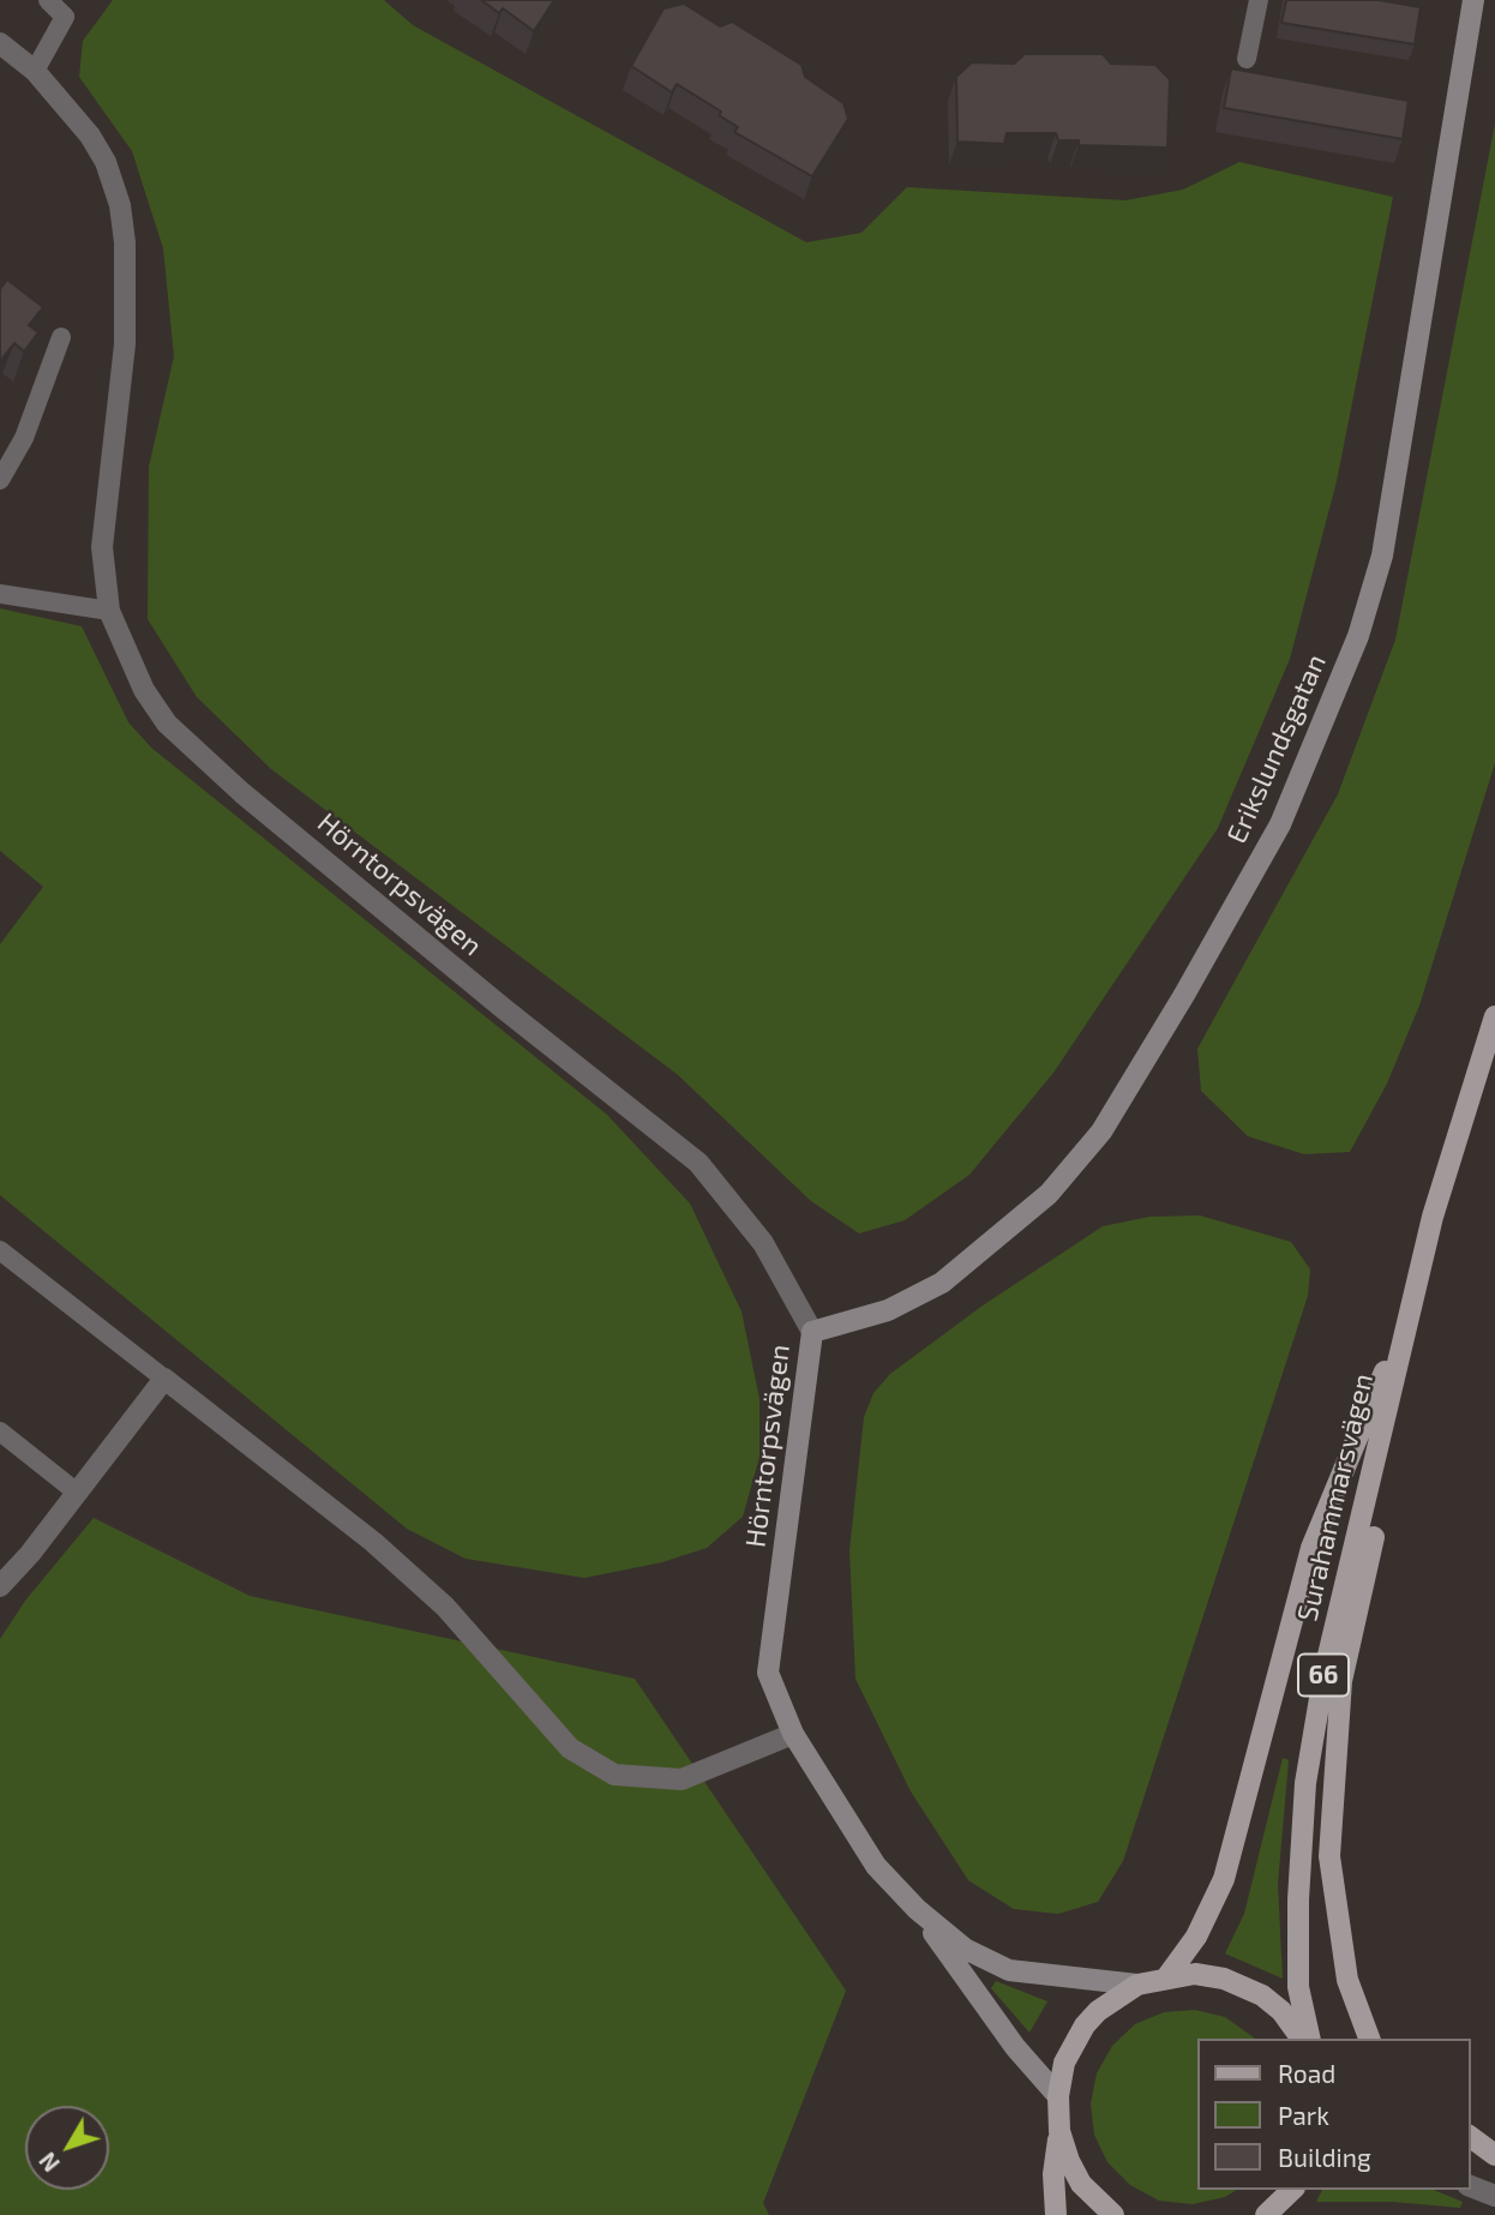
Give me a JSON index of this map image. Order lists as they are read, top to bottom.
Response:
{
  "streets": {
    "main road": ["Surahammarsvägen", "66"],
    "street": ["Erikslundsgatan", "Hörntorpsvägen"]
  },
  "crossings": [
    ["Erikslundsgatan", "Hörntorpsvägen"]
  ],
  "legend": ["Road", "Park", "Building"],
  "north": "bottom left"
}
